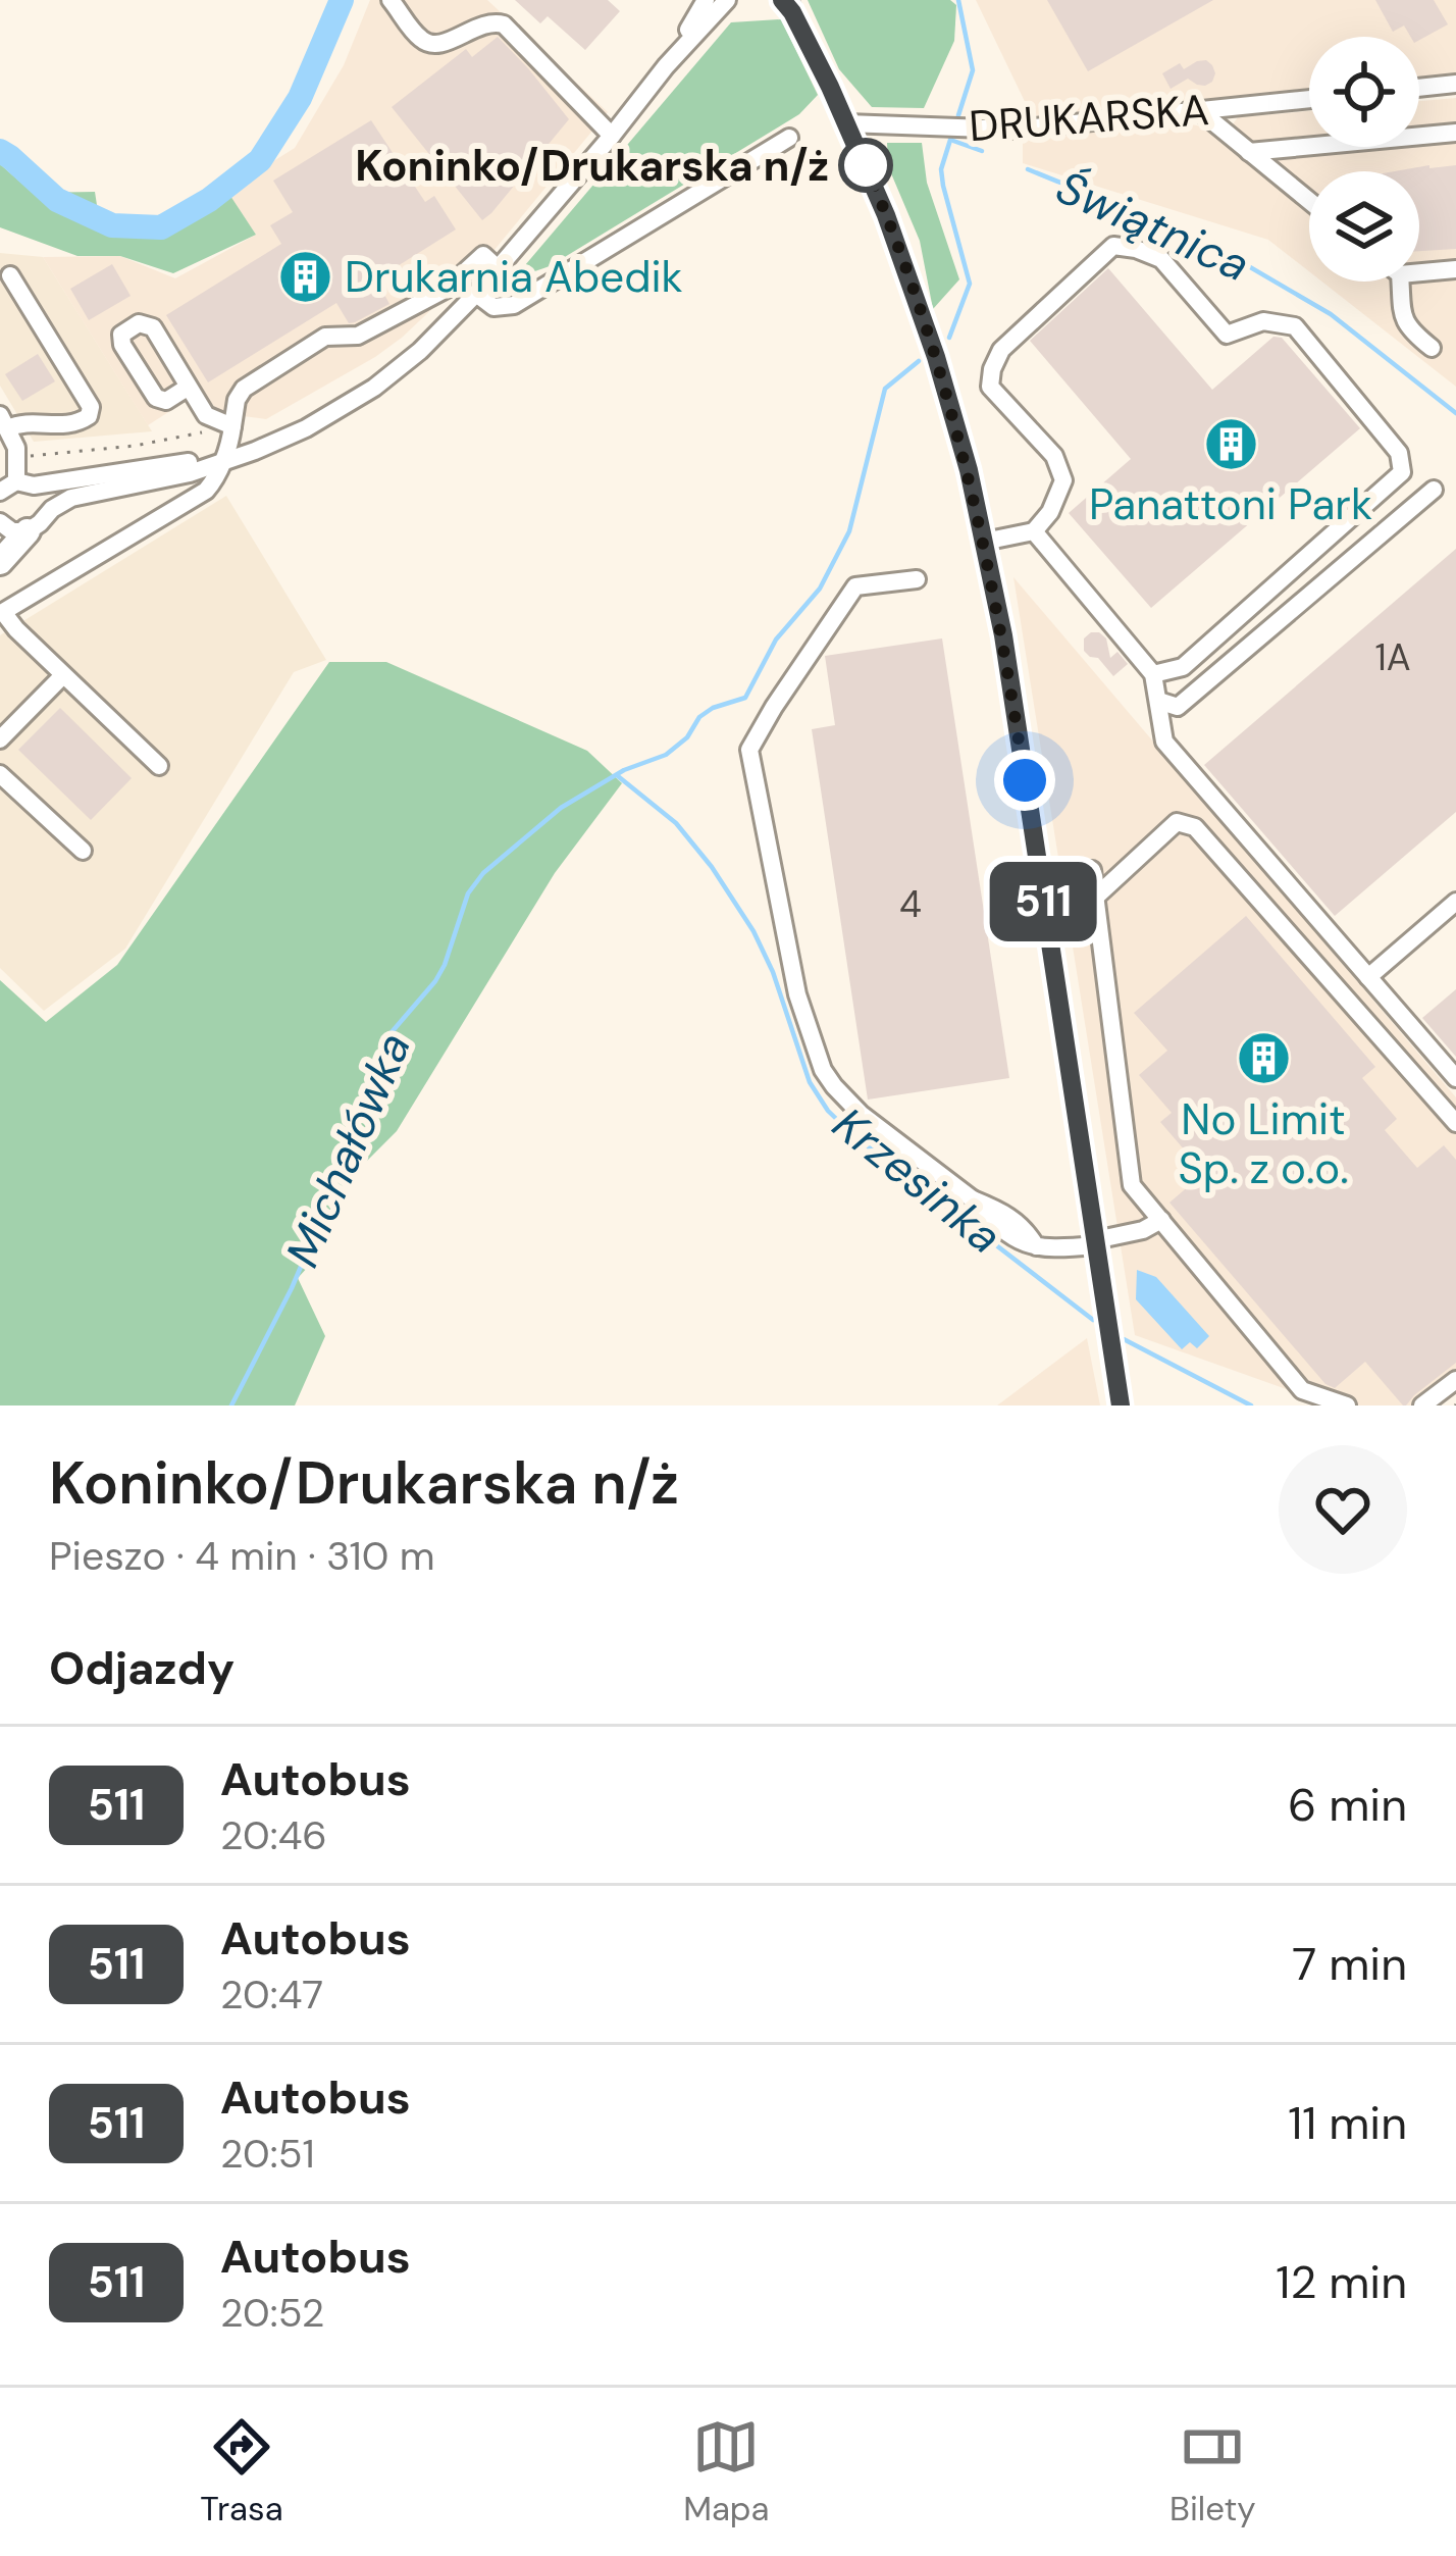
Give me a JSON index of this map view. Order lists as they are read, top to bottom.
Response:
{
  "streets": {
    "street": ["DRUKARSKA"]
  },
  "water": ["Świątnica", "Michałówka", "Krzesinka"],
  "places": {
    "other": ["Koninko/Drukarska n/ż"],
    "building": ["Drukarnia Abedik", "Panattoni Park", "No Limit Sp. z o.o."]
  },
  "lines": ["bus line 511"],
  "house_numbers": ["1A", "4"],
  "page": {
    "on_map": "511",
    "heading": [
      ["Koninko/Drukarska n/ż", "Pieszo · 4 min · 310 m"],
      "Odjazdy"
    ],
    "list": [
      {
        "mark": "511",
        "name": "Autobus",
        "note": "20:46",
        "value": "6 min"
      },
      {
        "mark": "511",
        "name": "Autobus",
        "note": "20:47",
        "value": "7 min"
      },
      {
        "mark": "511",
        "name": "Autobus",
        "note": "20:51",
        "value": "11 min"
      },
      {
        "mark": "511",
        "name": "Autobus",
        "note": "20:52",
        "value": "12 min"
      }
    ],
    "tabs": ["Trasa", "Mapa", "Bilety"]
  }
}
